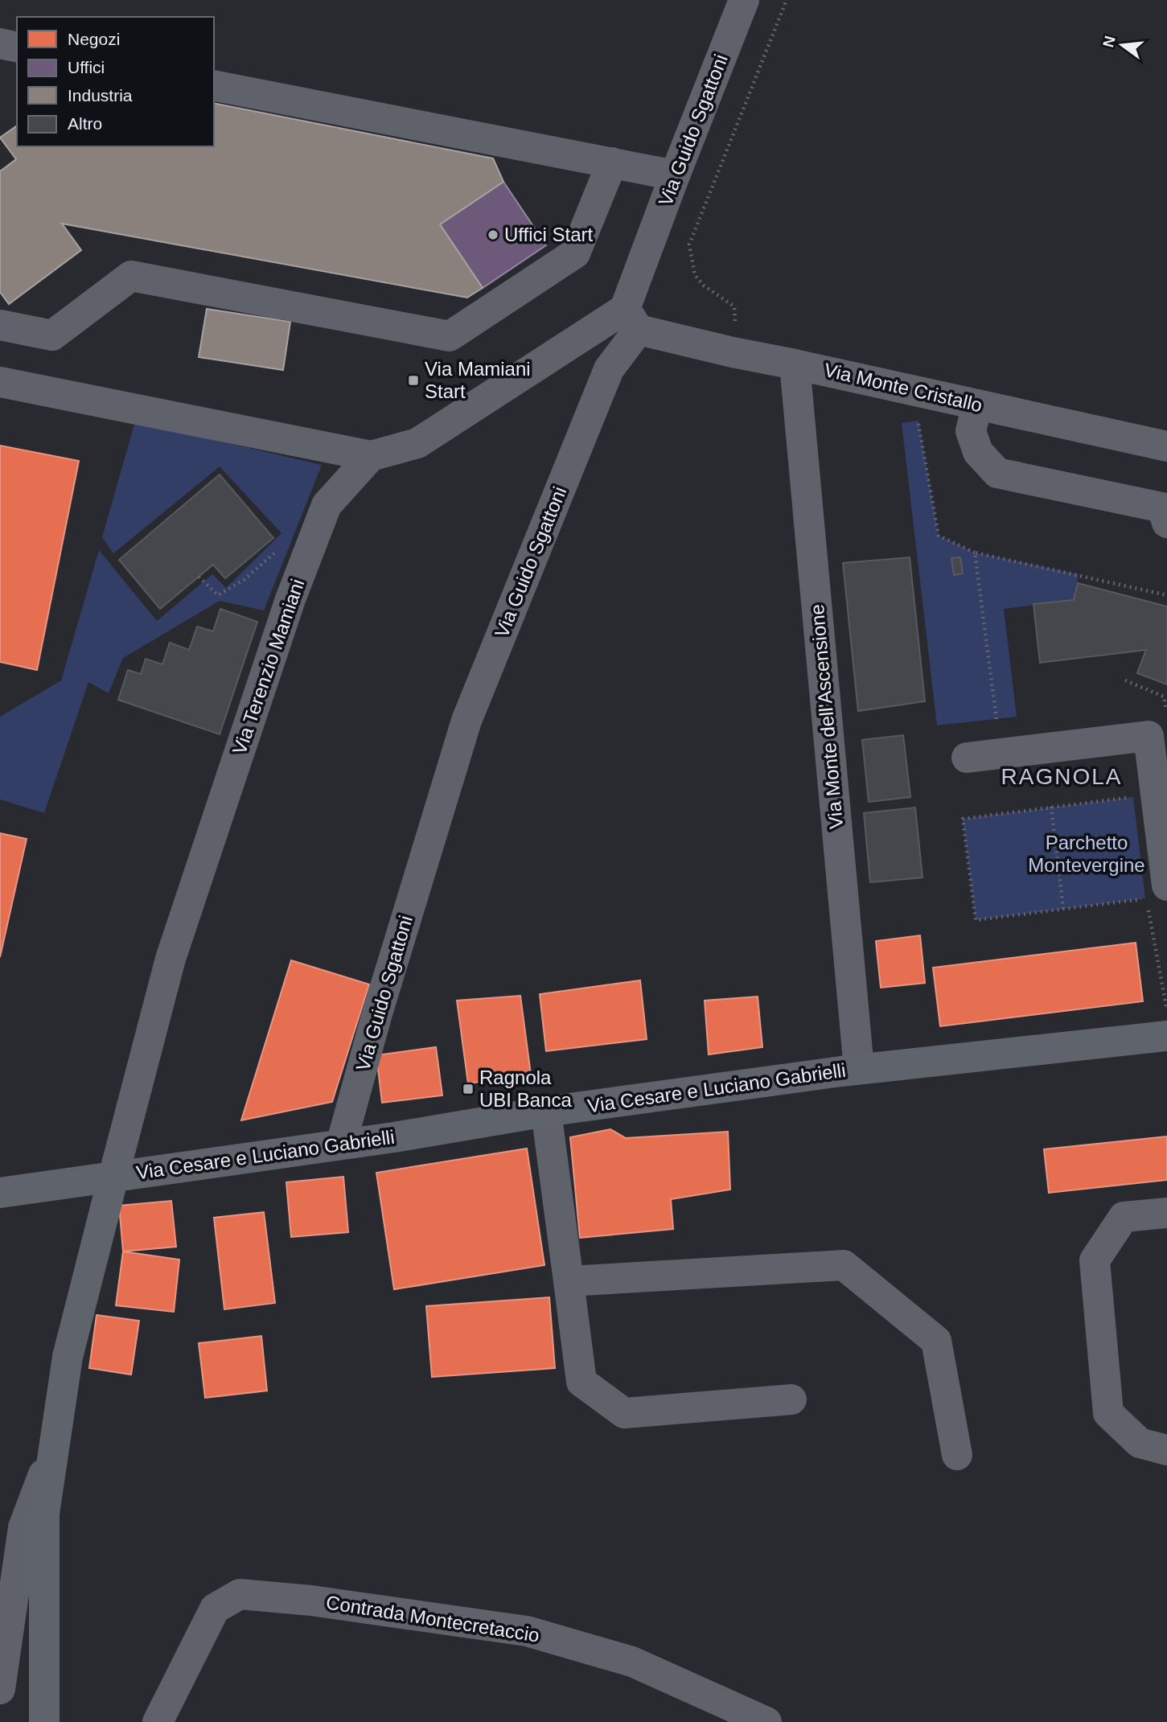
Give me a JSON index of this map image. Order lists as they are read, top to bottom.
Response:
{
  "streets": {
    "main road": ["Via Cesare e Luciano Gabrielli"],
    "street": [
      "Via Guido Sgattoni",
      "Via Monte Cristallo",
      "Via Terenzio Mamiani",
      "Via Monte dell'Ascensione",
      "Contrada Montecretaccio"
    ]
  },
  "crossings": [
    ["Via Guido Sgattoni", "Via Monte Cristallo"],
    ["Via Guido Sgattoni", "Via Cesare e Luciano Gabrielli"],
    ["Via Monte Cristallo", "Via Monte dell'Ascensione"],
    ["Via Terenzio Mamiani", "Via Cesare e Luciano Gabrielli"],
    ["Via Monte dell'Ascensione", "Via Cesare e Luciano Gabrielli"]
  ],
  "districts": ["RAGNOLA"],
  "parks": ["Parchetto Montevergine"],
  "places": {
    "other": ["Uffici Start"],
    "transit": ["Via Mamiani Start", "Ragnola UBI Banca"]
  },
  "legend": [
    "Negozi",
    "Uffici",
    "Industria",
    "Altro"
  ],
  "north": "left"
}
